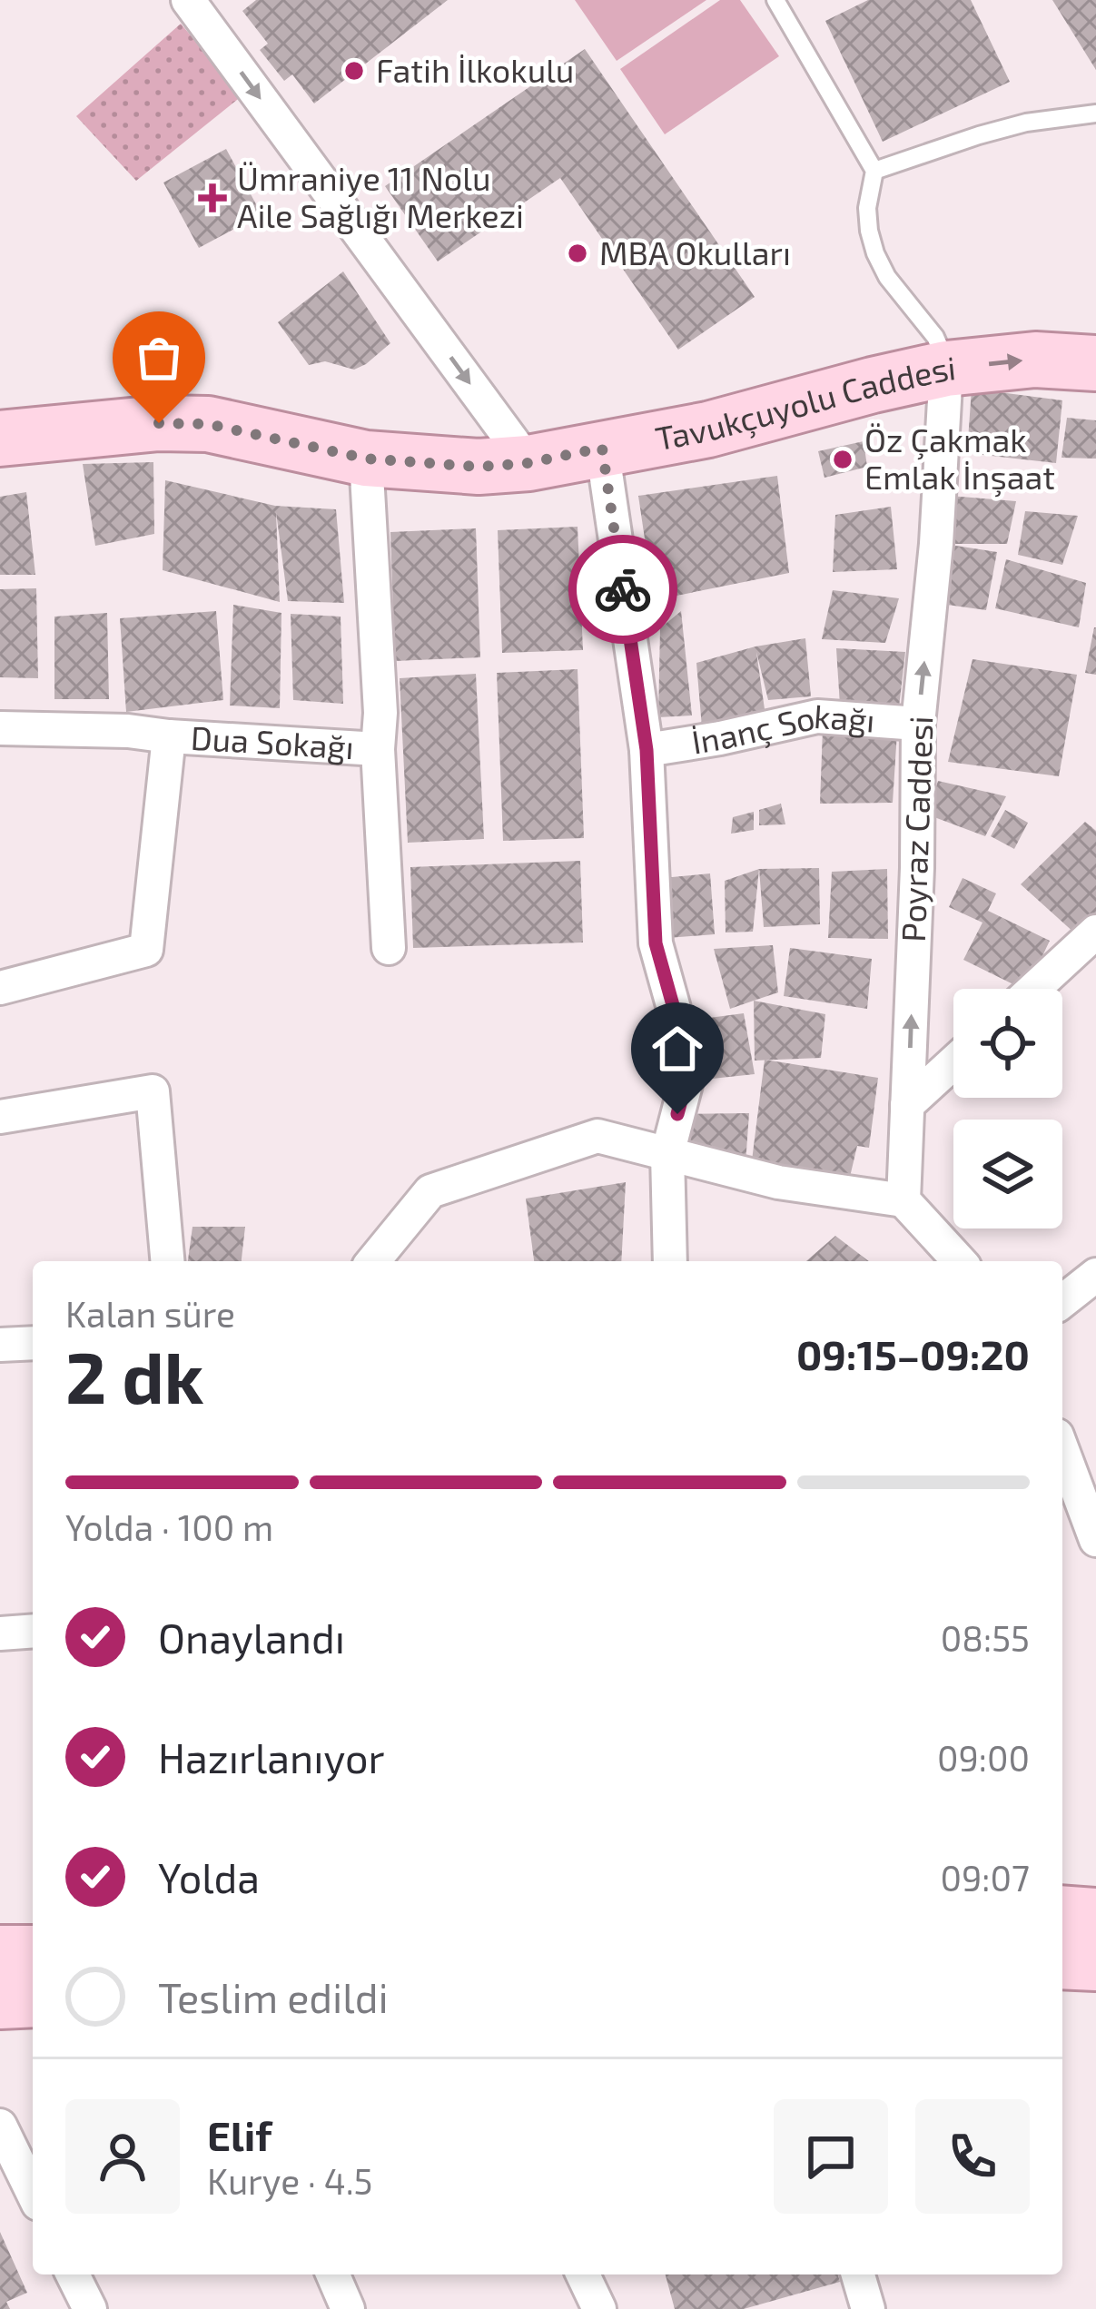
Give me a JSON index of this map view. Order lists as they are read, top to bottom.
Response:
{
  "streets": {
    "main road": ["Tavukçuyolu Caddesi"],
    "street": ["İnanç Sokağı", "Dua Sokağı", "Poyraz Caddesi"]
  },
  "crossings": [
    ["Tavukçuyolu Caddesi", "Dua Sokağı"],
    ["Tavukçuyolu Caddesi", "Poyraz Caddesi"],
    ["İnanç Sokağı", "Poyraz Caddesi"]
  ],
  "places": {
    "other": ["Fatih İlkokulu", "MBA Okulları", "Öz Çakmak Emlak İnşaat"],
    "health": ["Ümraniye 11 Nolu Aile Sağlığı Merkezi"]
  },
  "page": {
    "heading": ["2 dk", "Kalan süre", "09:15–09:20"],
    "panel": ["Elif", "Kurye · 4.5"],
    "bar": "Yolda · 100 m",
    "list": [
      ["Onaylandı", "08:55"],
      ["Hazırlanıyor", "09:00"],
      ["Yolda", "09:07"],
      "Teslim edildi"
    ]
  }
}
